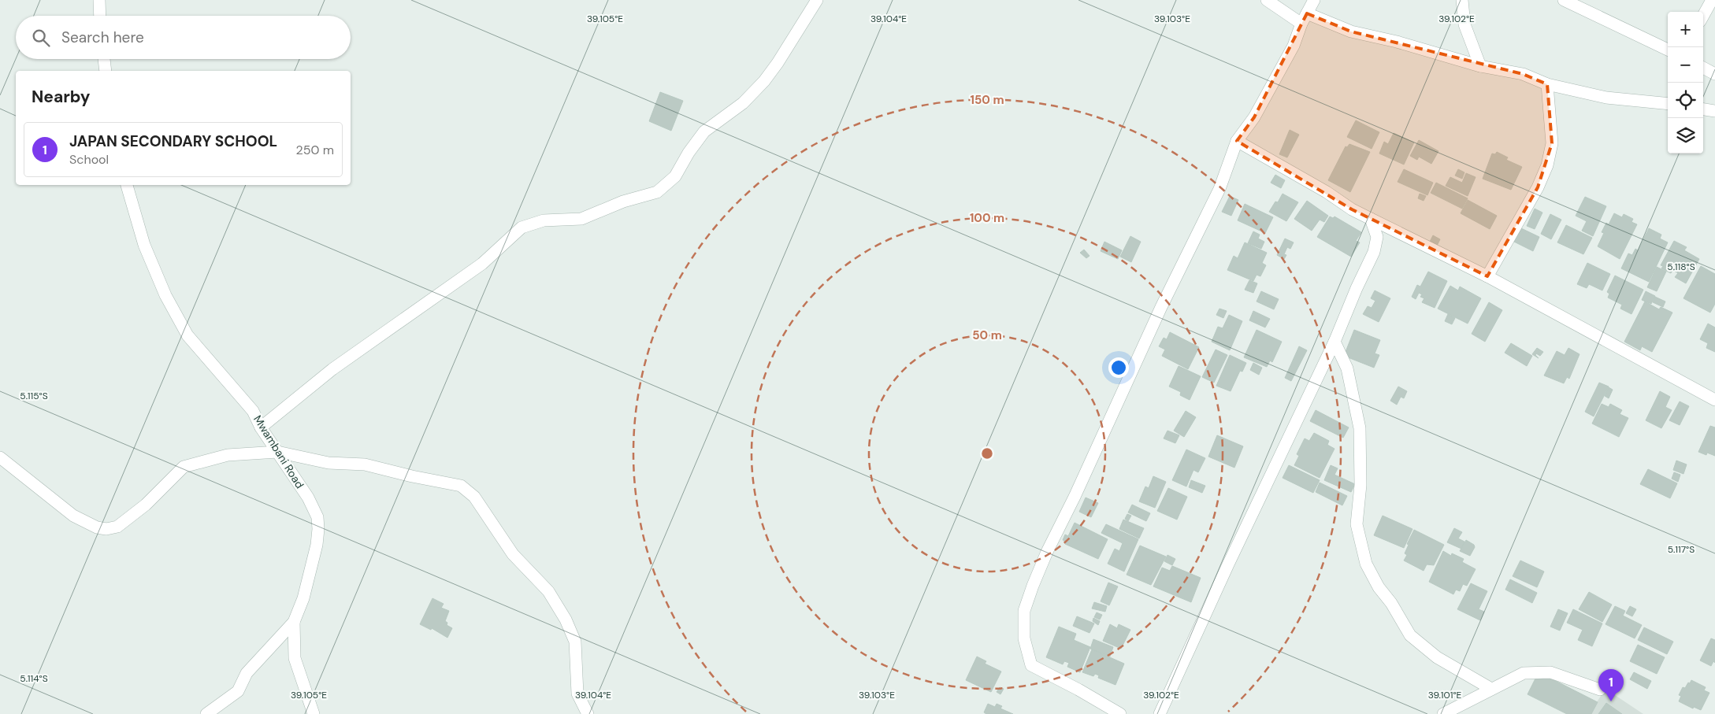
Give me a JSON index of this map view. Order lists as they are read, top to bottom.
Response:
{
  "streets": {
    "street": ["Mwambani Road"]
  },
  "page": {
    "map_buttons": ["+", "−"],
    "search": "Search here",
    "heading": "Nearby",
    "list": [
      {
        "mark": "1",
        "name": "JAPAN SECONDARY SCHOOL",
        "note": "School",
        "value": "250 m"
      }
    ],
    "pins": "1"
  },
  "coordinates": [
    "39.105°E",
    "39.104°E",
    "39.102°E",
    "39.103°E",
    "5.118°S",
    "5.115°S",
    "5.117°S",
    "5.114°S",
    "39.101°E"
  ],
  "rings": ["150 m", "100 m", "50 m"]
}
